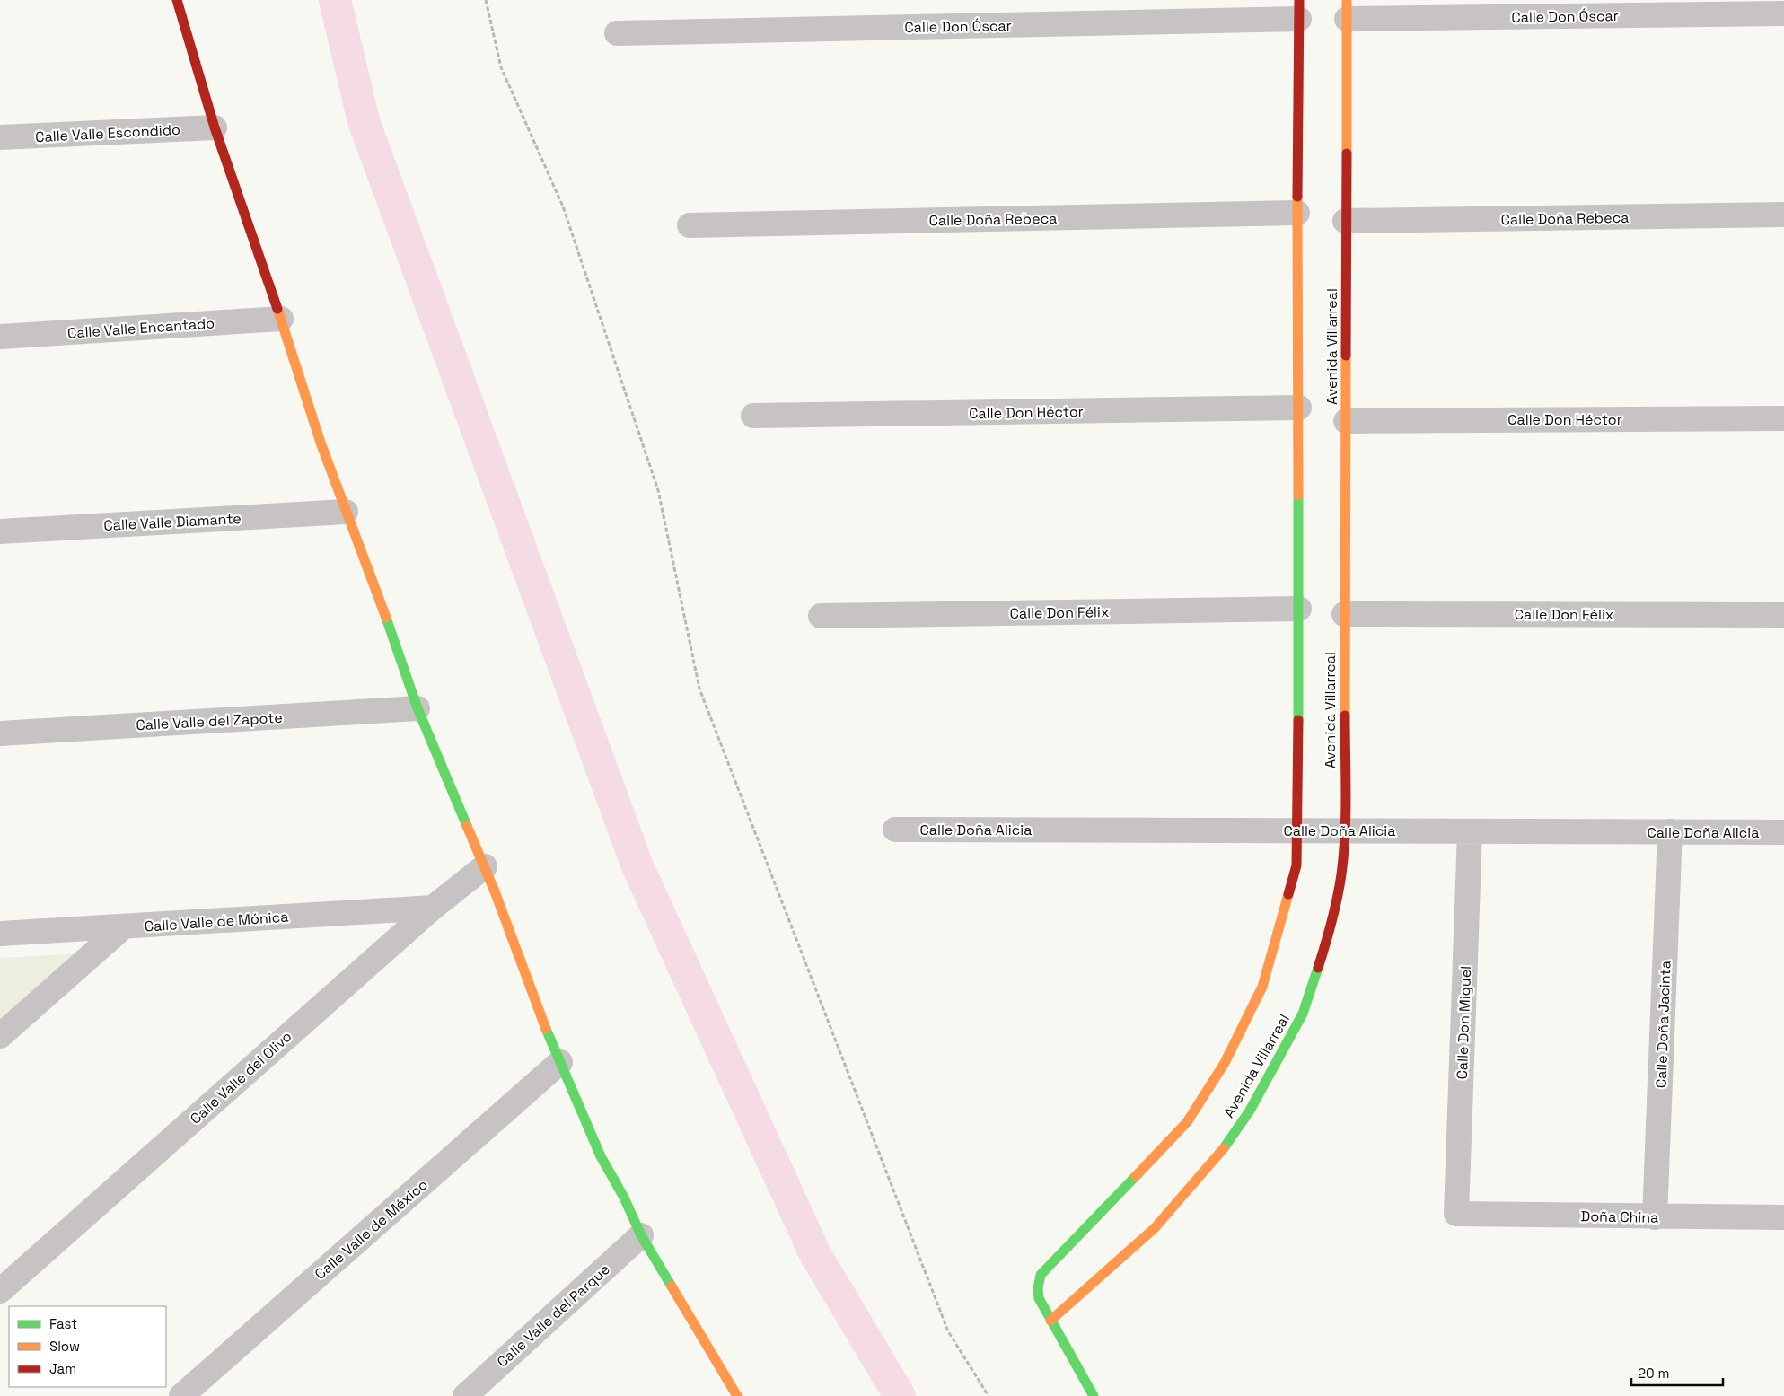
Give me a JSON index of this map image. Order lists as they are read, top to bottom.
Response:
{
  "streets": {
    "street": [
      "Calle Don Óscar",
      "Calle Valle Escondido",
      "Calle Doña Rebeca",
      "Calle Valle Encantado",
      "Avenida Villarreal",
      "Calle Don Héctor",
      "Calle Valle Diamante",
      "Calle Don Félix",
      "Calle Valle del Zapote",
      "Calle Doña Alicia",
      "Calle Valle de Mónica",
      "Calle Don Miguel",
      "Calle Doña Jacinta",
      "Calle Valle del Olivo",
      "Doña China",
      "Calle Valle de México",
      "Calle Valle del Parque"
    ]
  },
  "crossings": [
    ["Calle Don Óscar", "Avenida Villarreal"],
    ["Calle Doña Rebeca", "Avenida Villarreal"],
    ["Avenida Villarreal", "Calle Don Héctor"],
    ["Avenida Villarreal", "Calle Don Félix"],
    ["Avenida Villarreal", "Calle Doña Alicia"],
    ["Calle Doña Alicia", "Calle Don Miguel"],
    ["Calle Doña Alicia", "Calle Doña Jacinta"],
    ["Calle Valle de Mónica", "Calle Valle del Olivo"],
    ["Calle Don Miguel", "Doña China"],
    ["Calle Doña Jacinta", "Doña China"]
  ],
  "legend": ["Fast", "Slow", "Jam"],
  "scale_bar": "20 m"
}
